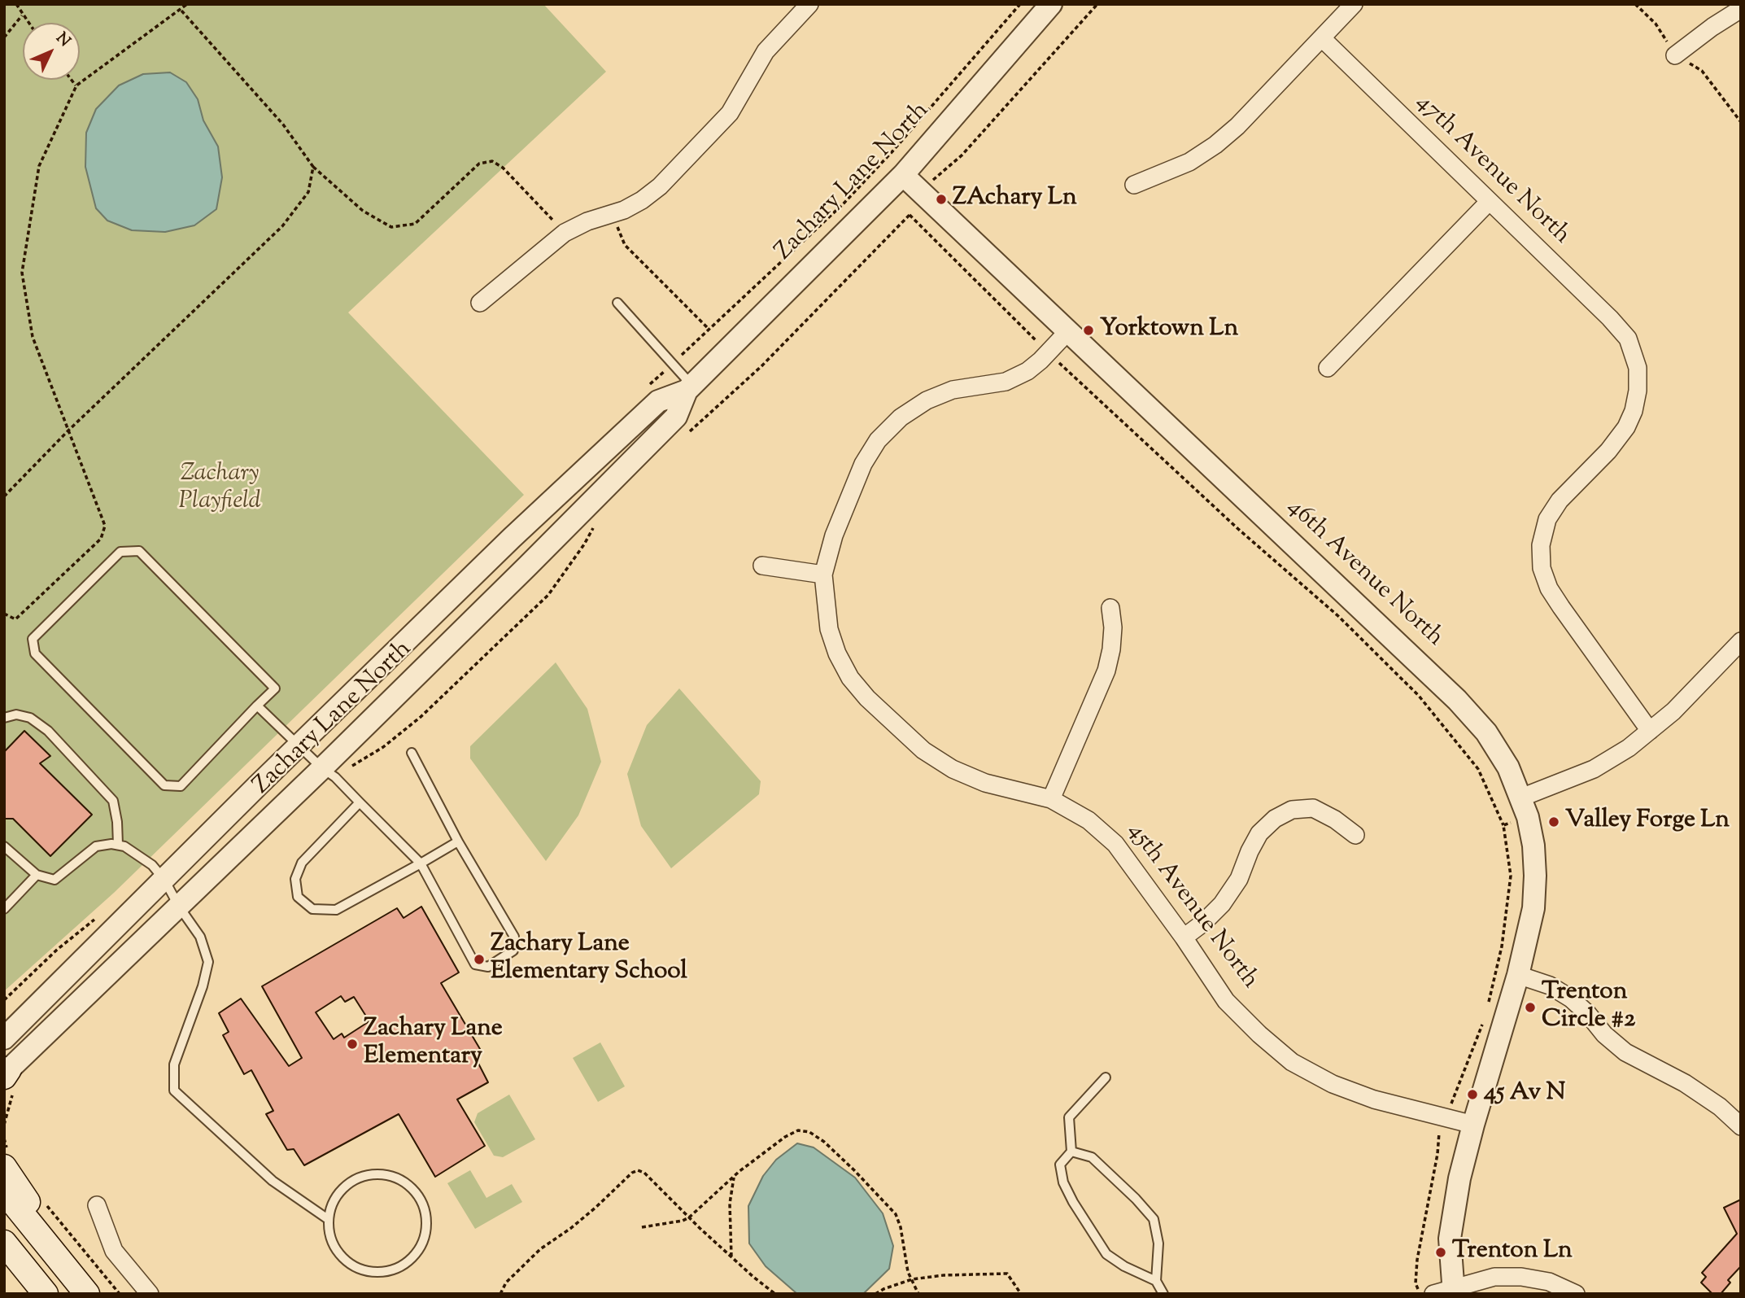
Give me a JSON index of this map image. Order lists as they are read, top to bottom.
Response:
{
  "streets": {
    "street": [
      "47th Avenue North",
      "Zachary Lane North",
      "46th Avenue North",
      "45th Avenue North"
    ]
  },
  "crossings": [
    ["Zachary Lane North", "46th Avenue North"],
    ["46th Avenue North", "45th Avenue North"]
  ],
  "parks": ["Zachary Playfield"],
  "places": [
    "ZAchary Ln",
    "Yorktown Ln",
    "Valley Forge Ln",
    "Zachary Lane Elementary School",
    "Trenton Circle #2",
    "Zachary Lane Elementary",
    "45 Av N",
    "Trenton Ln"
  ],
  "north": "top right"
}
